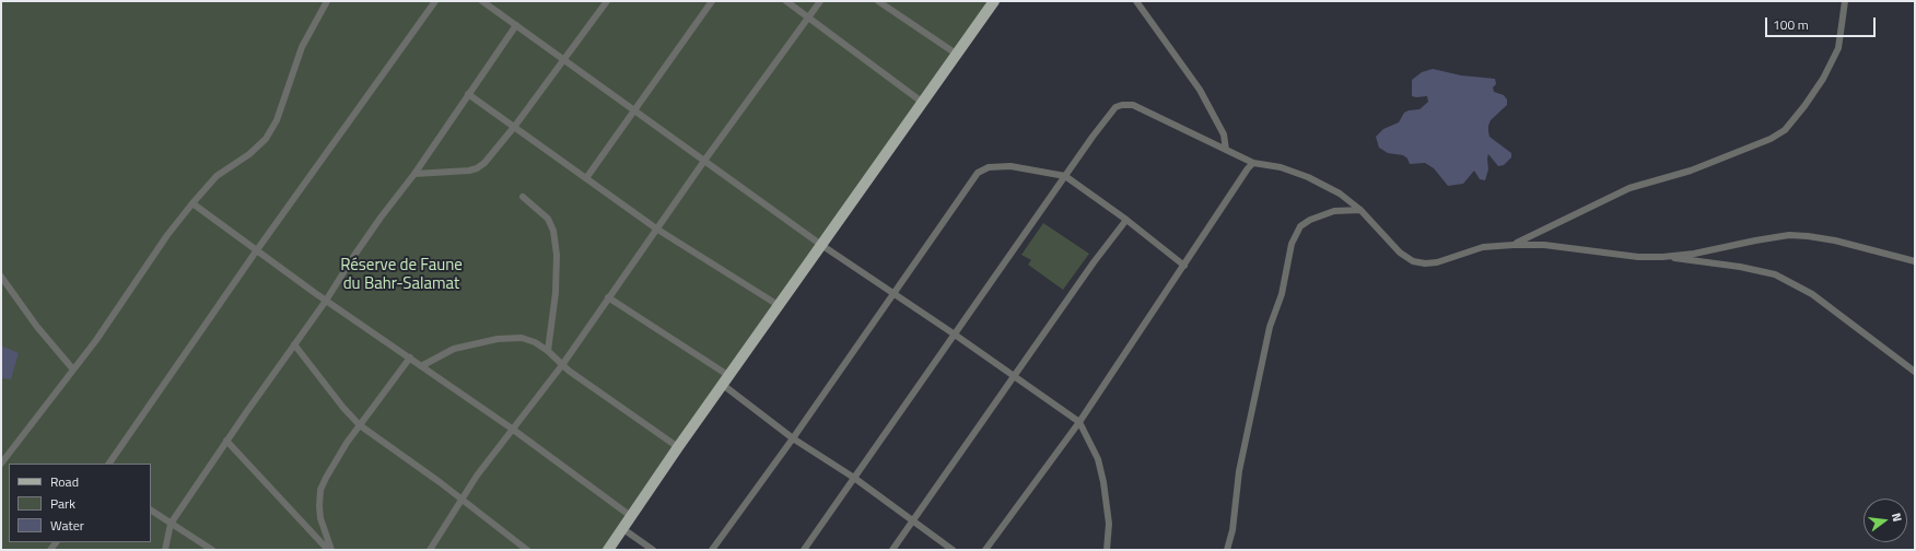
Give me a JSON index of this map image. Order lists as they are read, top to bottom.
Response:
{
  "parks": ["Réserve de Faune du Bahr-Salamat"],
  "legend": ["Road", "Park", "Water"],
  "scale_bar": "100 m",
  "north": "right"
}
